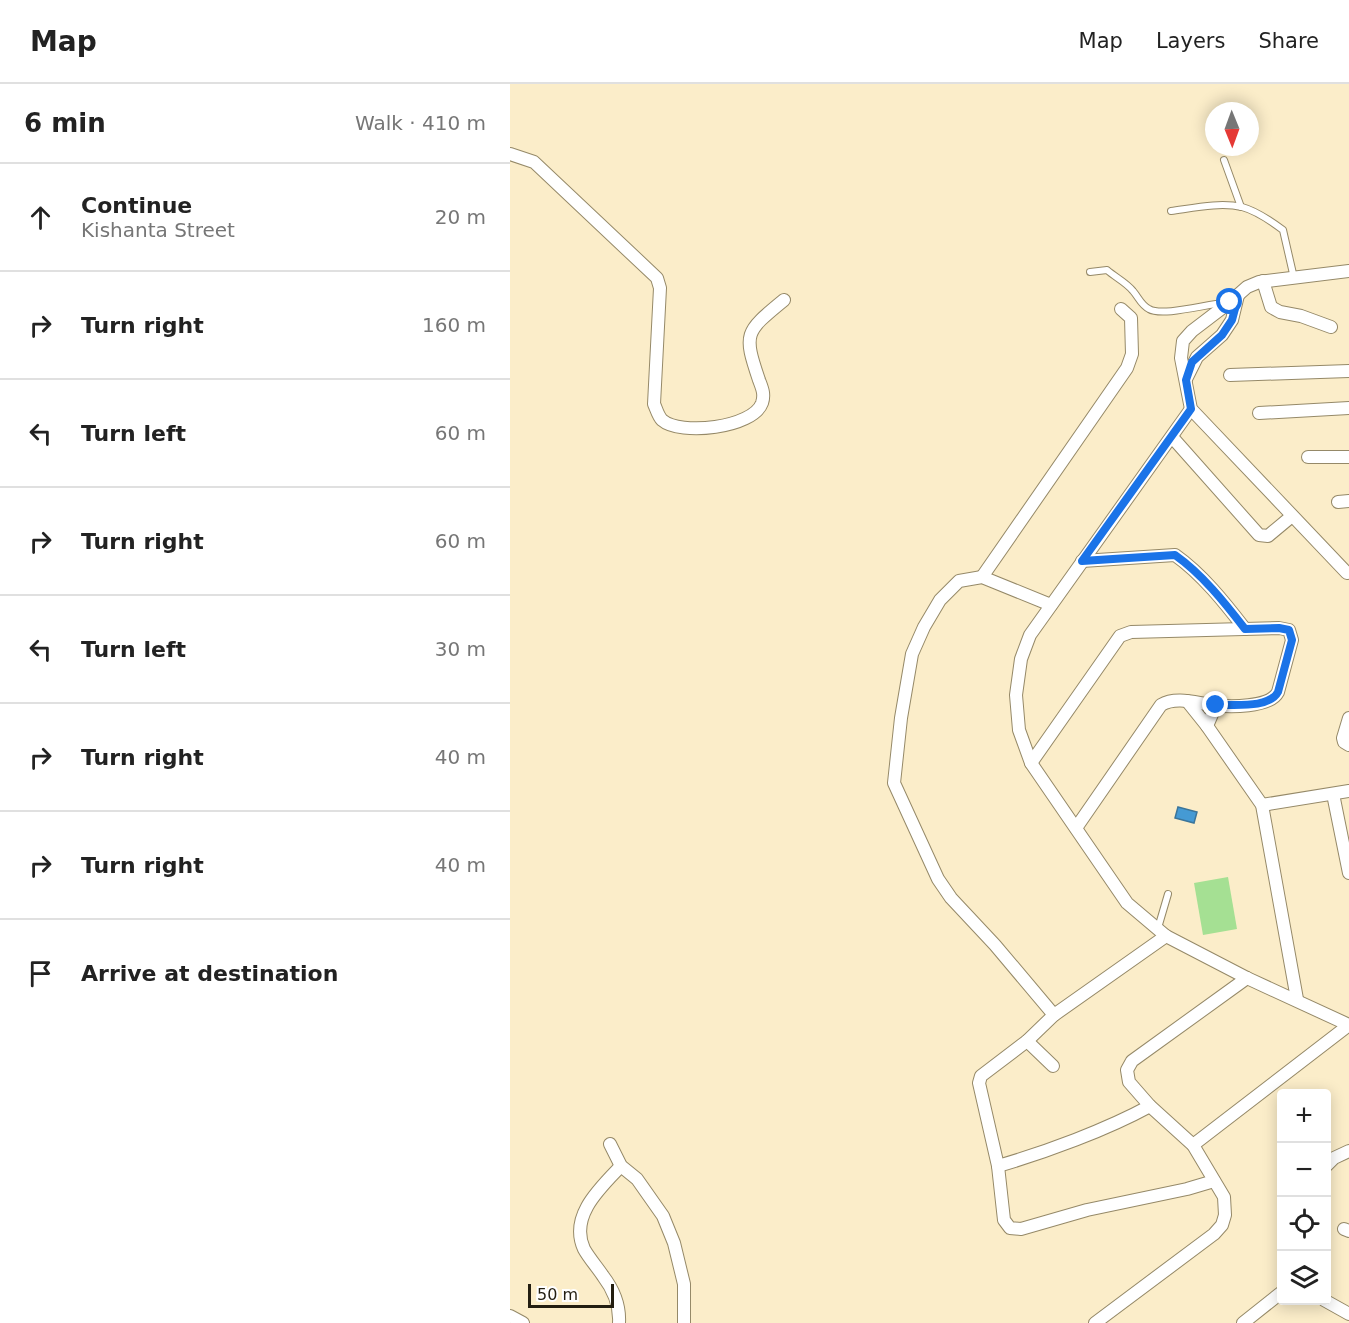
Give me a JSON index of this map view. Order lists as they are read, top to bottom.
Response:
{
  "scale_bar": "50 m",
  "north": "bottom",
  "page": {
    "header": "Map",
    "nav": ["Map", "Layers", "Share"],
    "heading": ["6 min", "Walk · 410 m"],
    "list": [
      ["Continue", "Kishanta Street", "20 m"],
      ["Turn right", "160 m"],
      ["Turn left", "60 m"],
      ["Turn right", "60 m"],
      ["Turn left", "30 m"],
      ["Turn right", "40 m"],
      ["Turn right", "40 m"],
      "Arrive at destination"
    ],
    "map_buttons": ["+", "−"],
    "scale": "50 m"
  }
}
